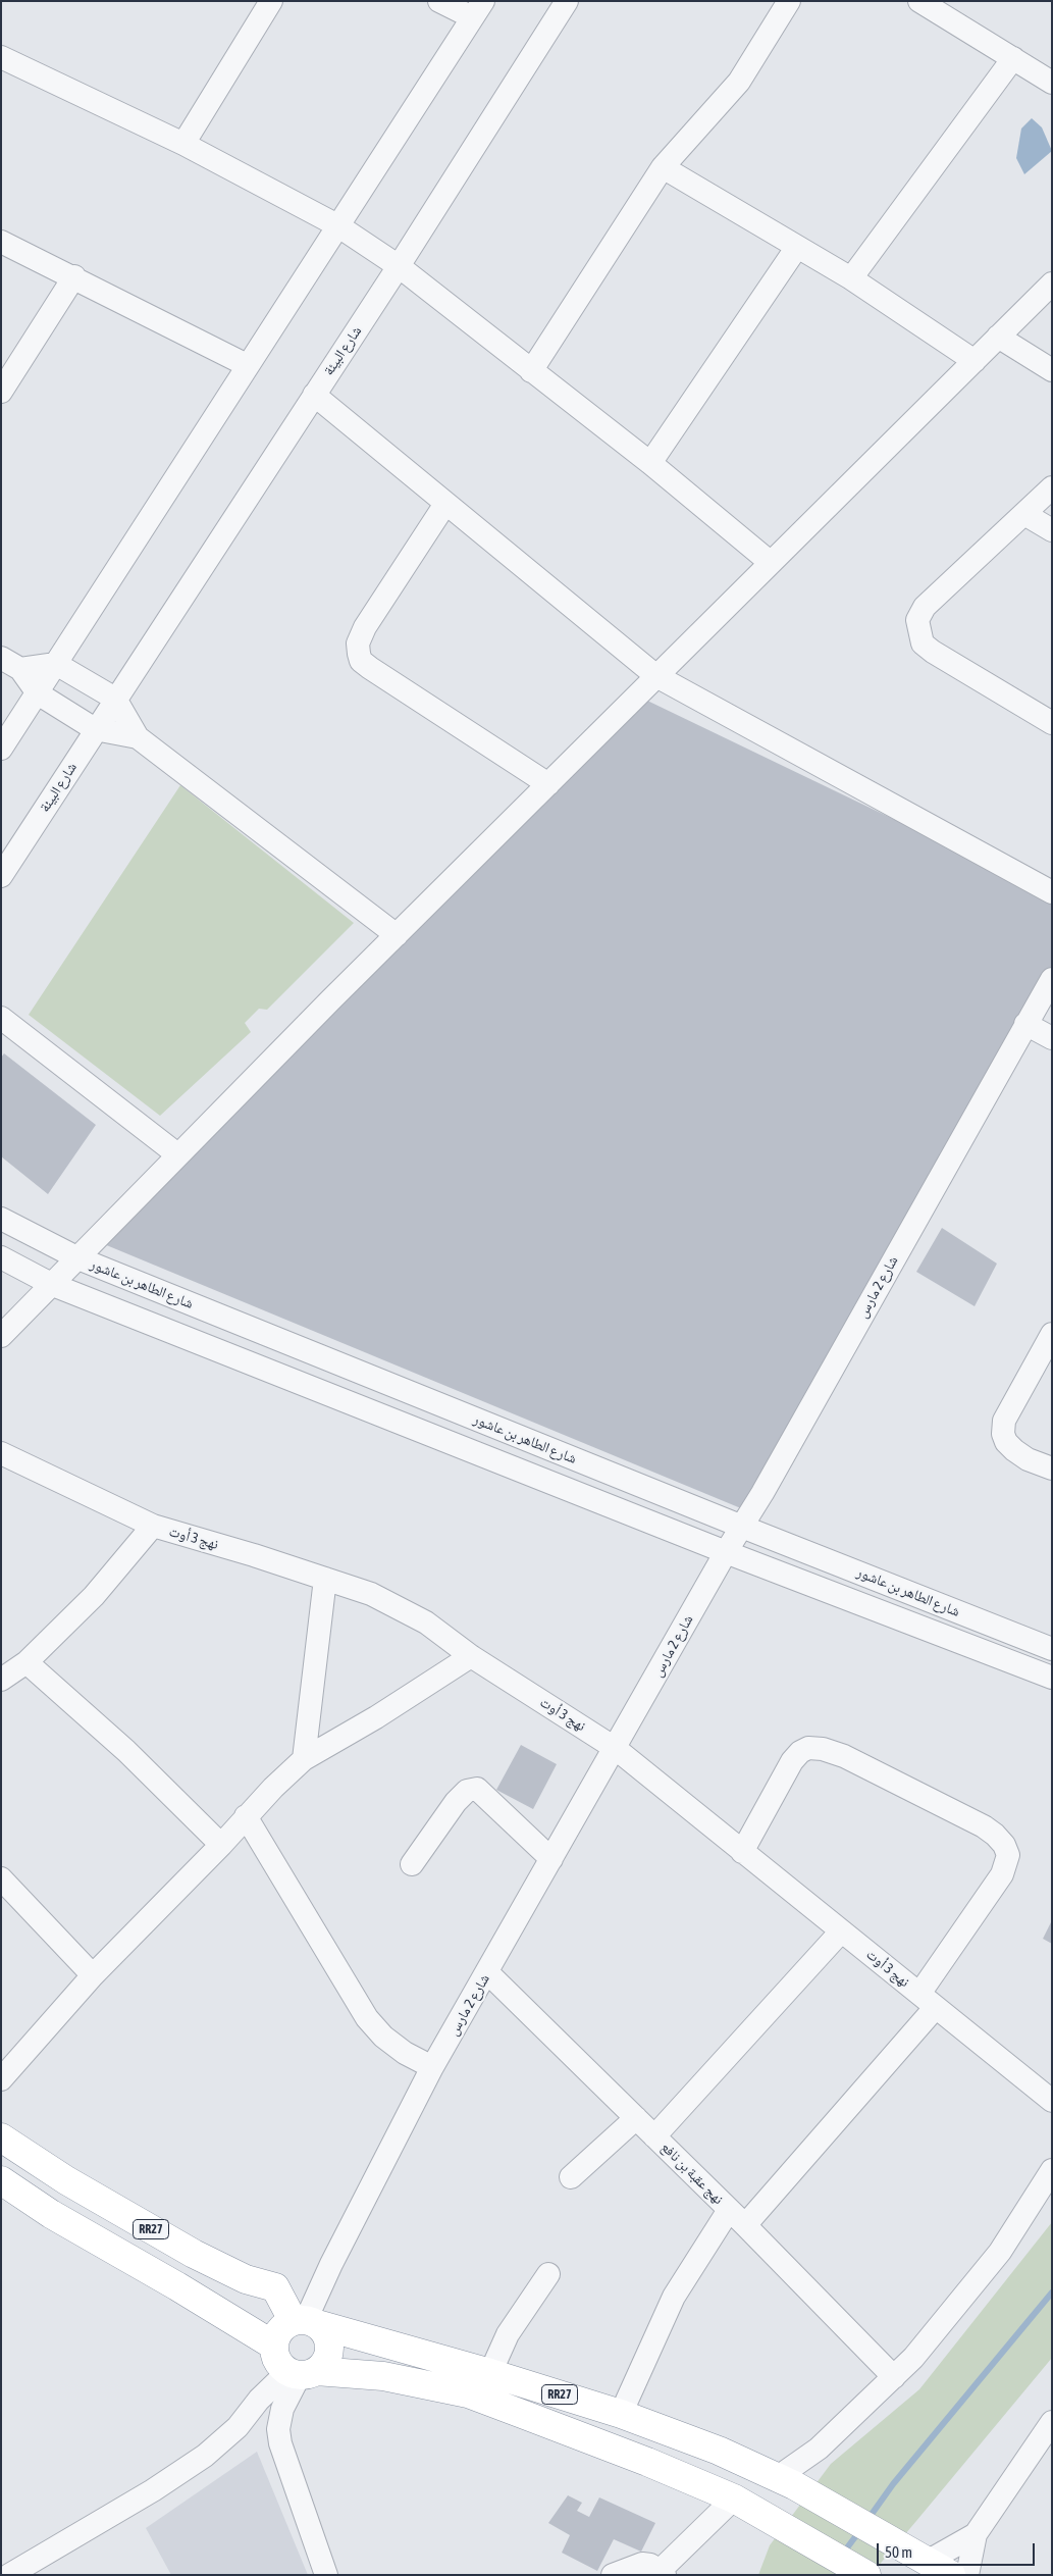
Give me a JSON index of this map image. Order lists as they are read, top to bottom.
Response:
{
  "streets": {
    "highway": ["RR27"],
    "street": [
      "شارع البيئة",
      "شارع الطاهر بن عاشور",
      "شارع 2 مارس",
      "نهج 3 أوت",
      "نهج عقبة بن نافع"
    ]
  },
  "crossings": [
    ["شارع الطاهر بن عاشور", "شارع 2 مارس"],
    ["شارع 2 مارس", "نهج 3 أوت"],
    ["شارع 2 مارس", "نهج عقبة بن نافع"],
    ["شارع 2 مارس", "RR27"]
  ],
  "scale_bar": "50 m"
}
